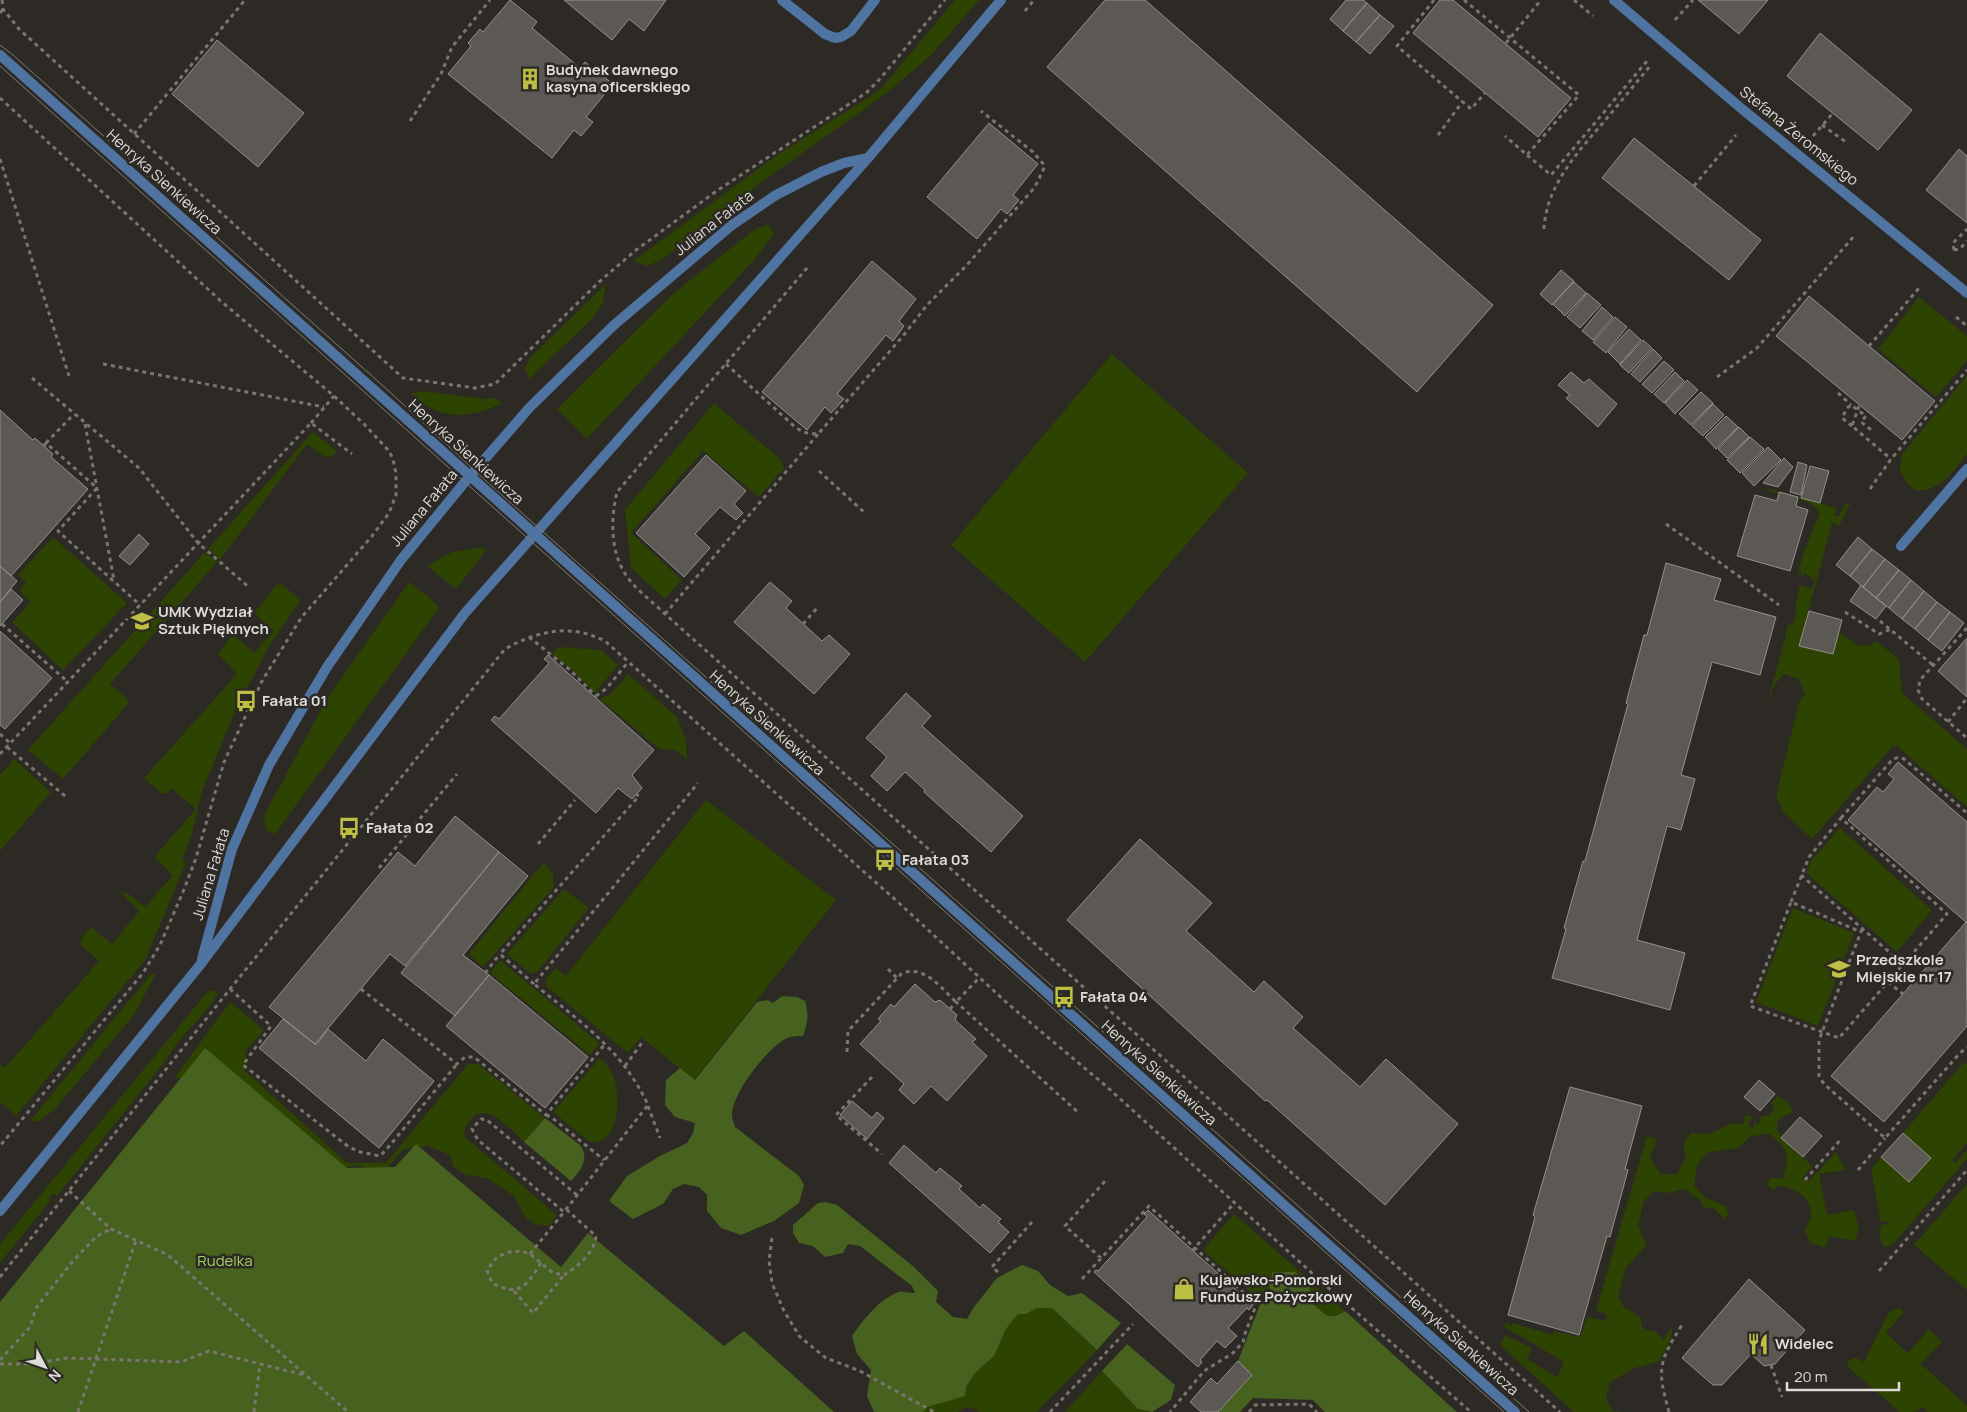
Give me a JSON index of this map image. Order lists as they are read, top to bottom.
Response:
{
  "streets": {
    "street": ["Stefana Żeromskiego", "Henryka Sienkiewicza", "Juliana Fałata"]
  },
  "crossings": [
    ["Henryka Sienkiewicza", "Juliana Fałata"]
  ],
  "parks": ["Rudelka"],
  "places": {
    "building": ["Budynek dawnego kasyna oficerskiego"],
    "school or university": ["UMK Wydział Sztuk Pięknych", "Przedszkole Miejskie nr 17"],
    "bus stop": [
      "Fałata 01",
      "Fałata 02",
      "Fałata 03",
      "Fałata 04"
    ],
    "shop": ["Kujawsko-Pomorski Fundusz Pożyczkowy"],
    "restaurant": ["Widelec"]
  },
  "scale_bar": "20 m",
  "north": "bottom right"
}
